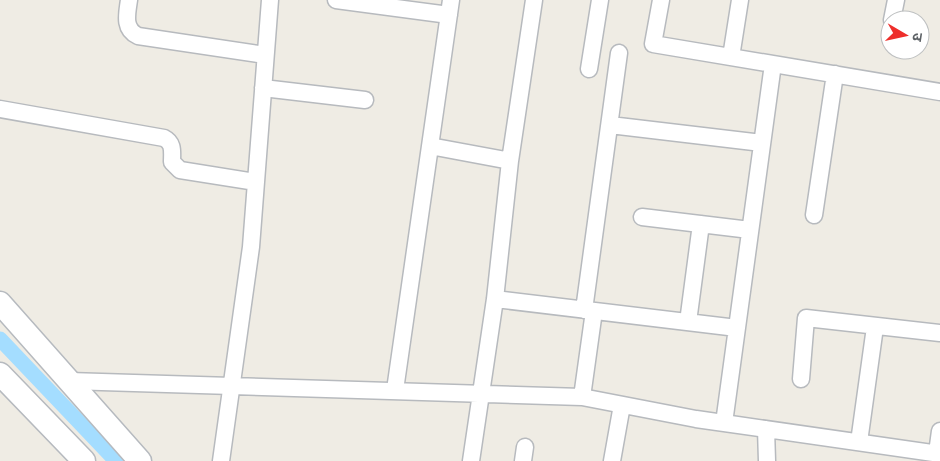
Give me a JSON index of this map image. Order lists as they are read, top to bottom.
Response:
{
  "north": "right"
}
